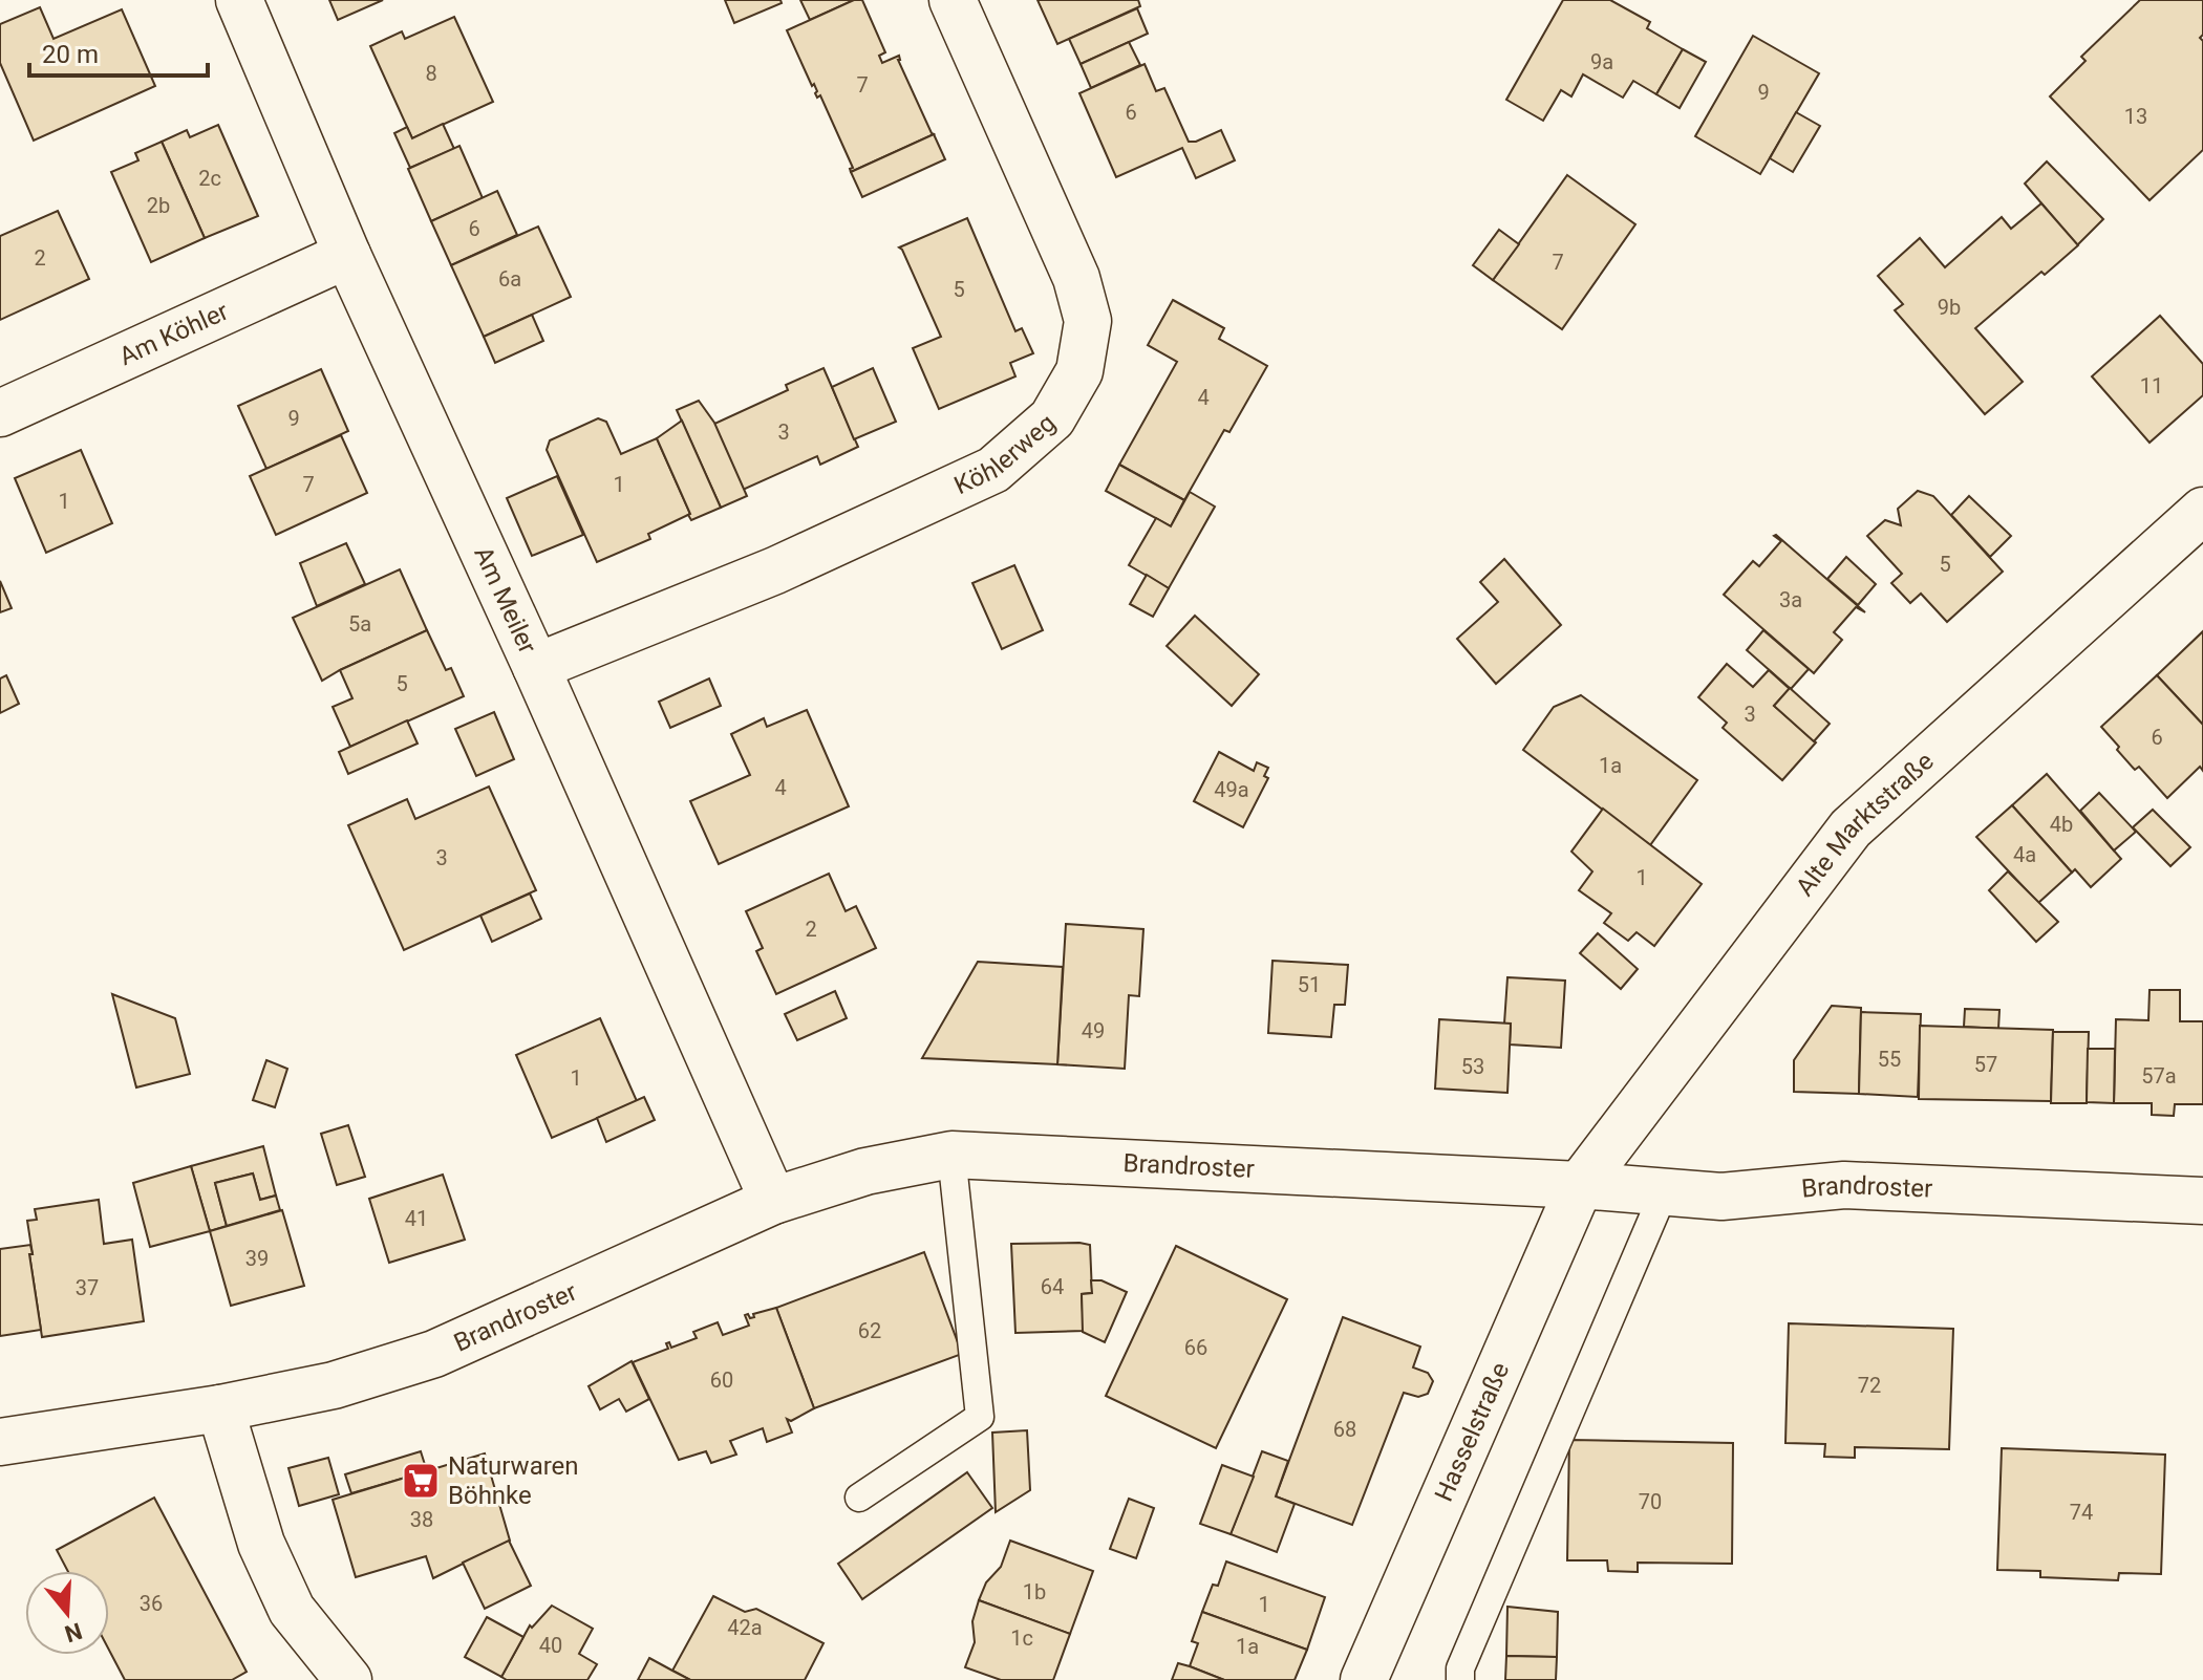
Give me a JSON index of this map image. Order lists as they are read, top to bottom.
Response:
{
  "streets": {
    "street": [
      "Am Köhler",
      "Köhlerweg",
      "Am Meiler",
      "Alte Marktstraße",
      "Brandroster",
      "Hasselstraße"
    ]
  },
  "crossings": [
    ["Am Köhler", "Am Meiler"],
    ["Köhlerweg", "Am Meiler"],
    ["Am Meiler", "Brandroster"],
    ["Alte Marktstraße", "Brandroster"],
    ["Alte Marktstraße", "Hasselstraße"],
    ["Brandroster", "Hasselstraße"]
  ],
  "places": {
    "supermarket": ["Naturwaren Böhnke"]
  },
  "house_numbers": [
    "9a",
    "8",
    "7",
    "9",
    "6",
    "13",
    "2c",
    "2b",
    "6",
    "2",
    "7",
    "6a",
    "5",
    "9b",
    "11",
    "4",
    "9",
    "3",
    "7",
    "1",
    "1",
    "5",
    "3a",
    "5a",
    "5",
    "3",
    "6",
    "1a",
    "4",
    "49a",
    "4b",
    "4a",
    "3",
    "1",
    "2",
    "51",
    "49",
    "55",
    "57",
    "53",
    "57a",
    "1",
    "41",
    "39",
    "64",
    "37",
    "62",
    "66",
    "60",
    "72",
    "68",
    "70",
    "74",
    "38",
    "1b",
    "36",
    "1",
    "42a",
    "1c",
    "40",
    "1a"
  ],
  "scale_bar": "20 m",
  "north": "bottom"
}
